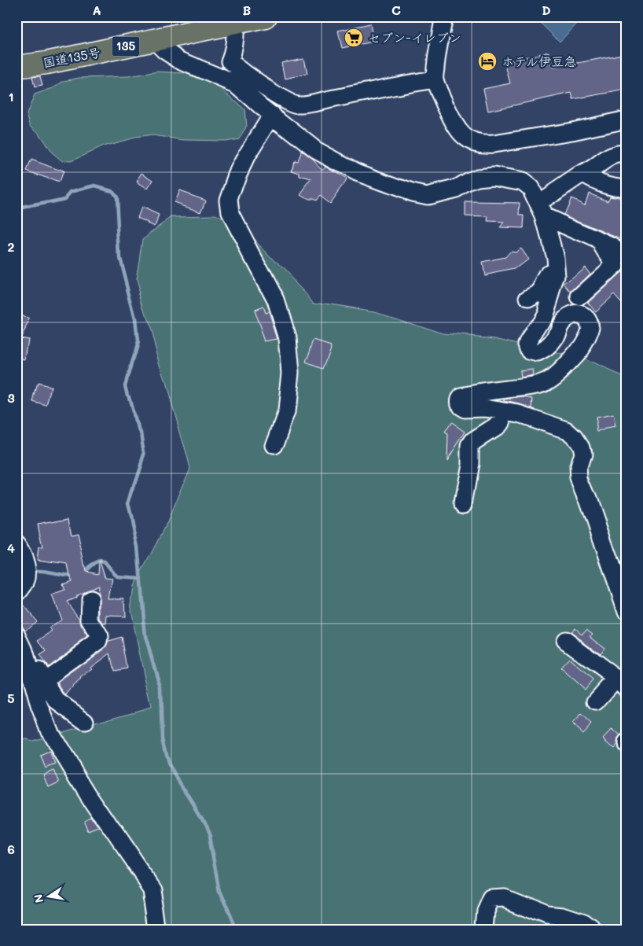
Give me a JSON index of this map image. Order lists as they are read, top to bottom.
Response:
{
  "streets": {
    "highway": ["135", "国道135号"]
  },
  "places": {
    "supermarket": ["セブン-イレブン"],
    "hotel": ["ホテル伊豆急"]
  },
  "north": "left",
  "grid": {
    "columns": [
      "A",
      "B",
      "C",
      "D"
    ],
    "rows": [
      "1",
      "2",
      "3",
      "4",
      "5",
      "6"
    ]
  }
}
